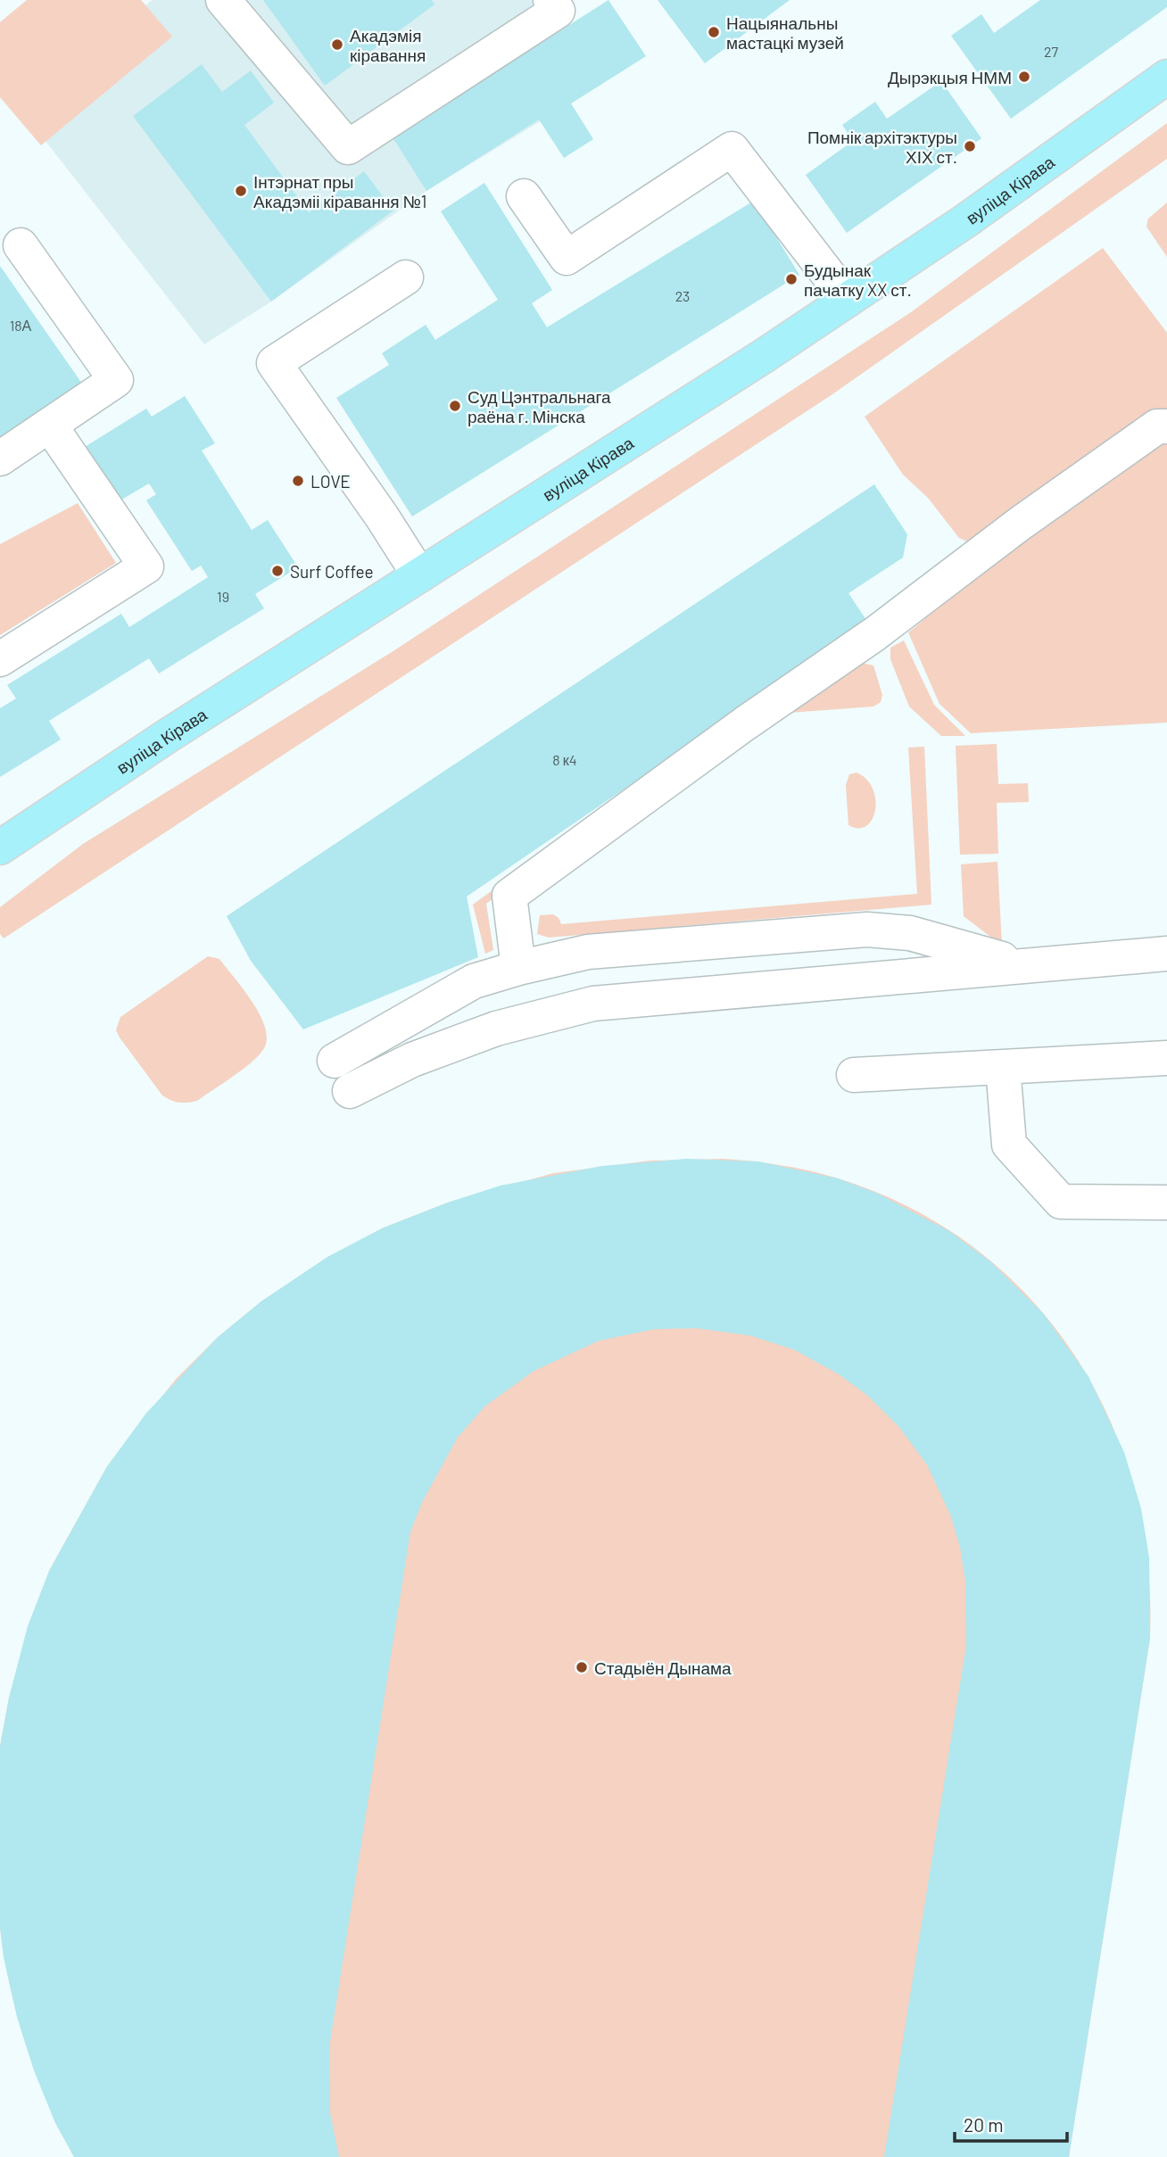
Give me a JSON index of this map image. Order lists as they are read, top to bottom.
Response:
{
  "streets": {
    "main road": ["вуліца Кірава"]
  },
  "places": [
    "Нацыянальны мастацкі музей",
    "Акадэмія кіравання",
    "Дырэкцыя НММ",
    "Помнік архітэктуры ХІХ ст.",
    "Інтэрнат пры Акадэміі кіравання №1",
    "Будынак пачатку XX ст.",
    "Суд Цэнтральнага раёна г. Мінска",
    "LOVE",
    "Surf Coffee",
    "Стадыён Дынама"
  ],
  "house_numbers": [
    "27",
    "23",
    "18А",
    "19",
    "8 к4"
  ],
  "scale_bar": "20 m"
}
